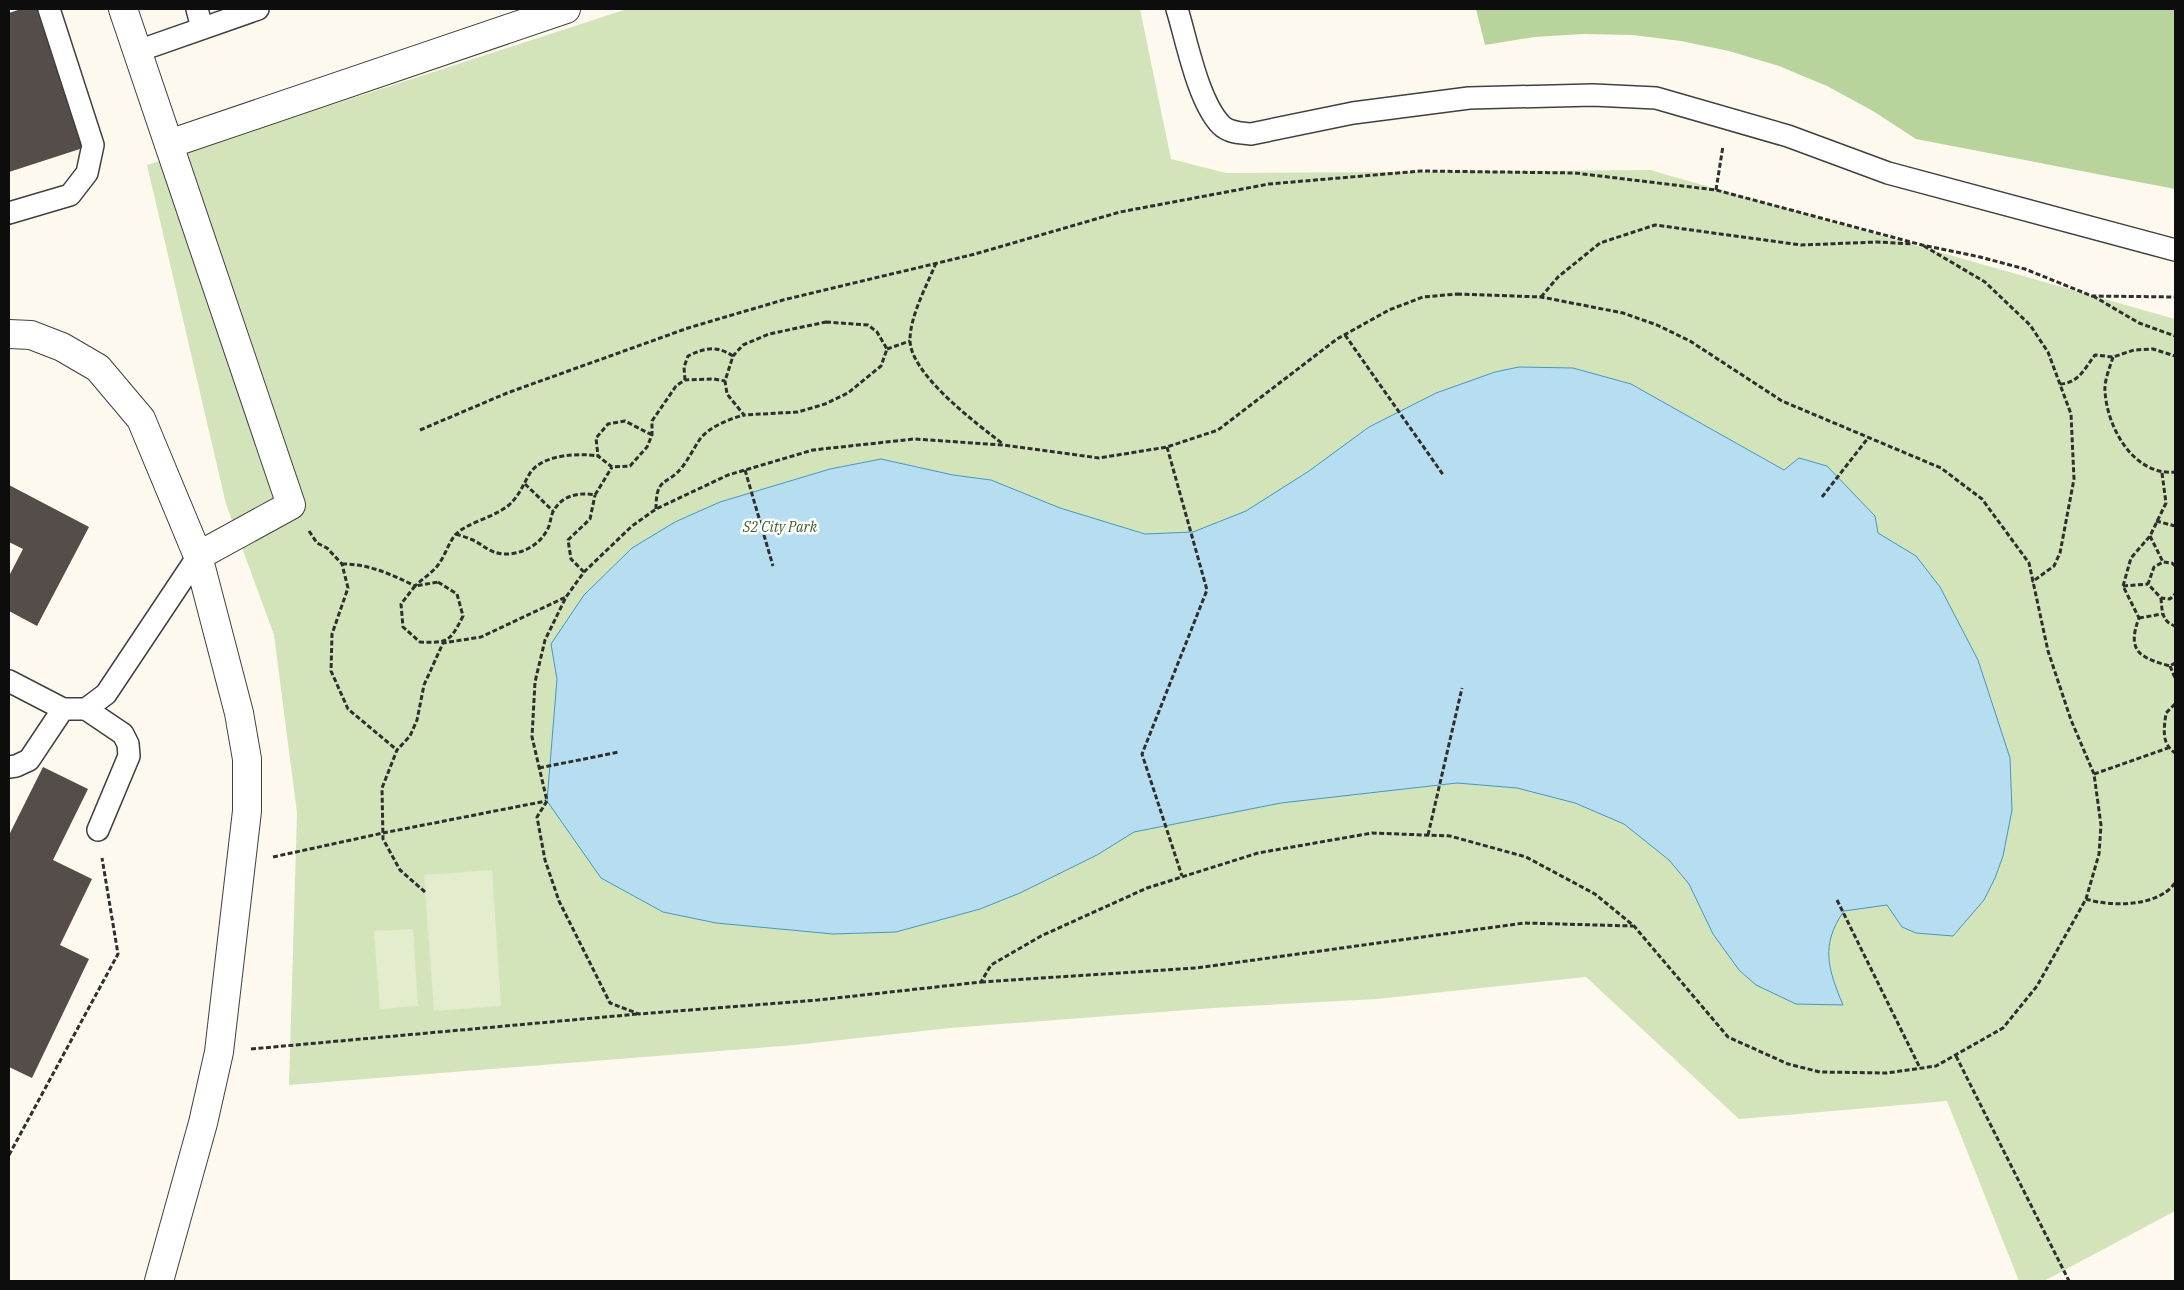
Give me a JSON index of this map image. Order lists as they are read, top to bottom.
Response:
{
  "parks": ["S2 City Park"]
}
